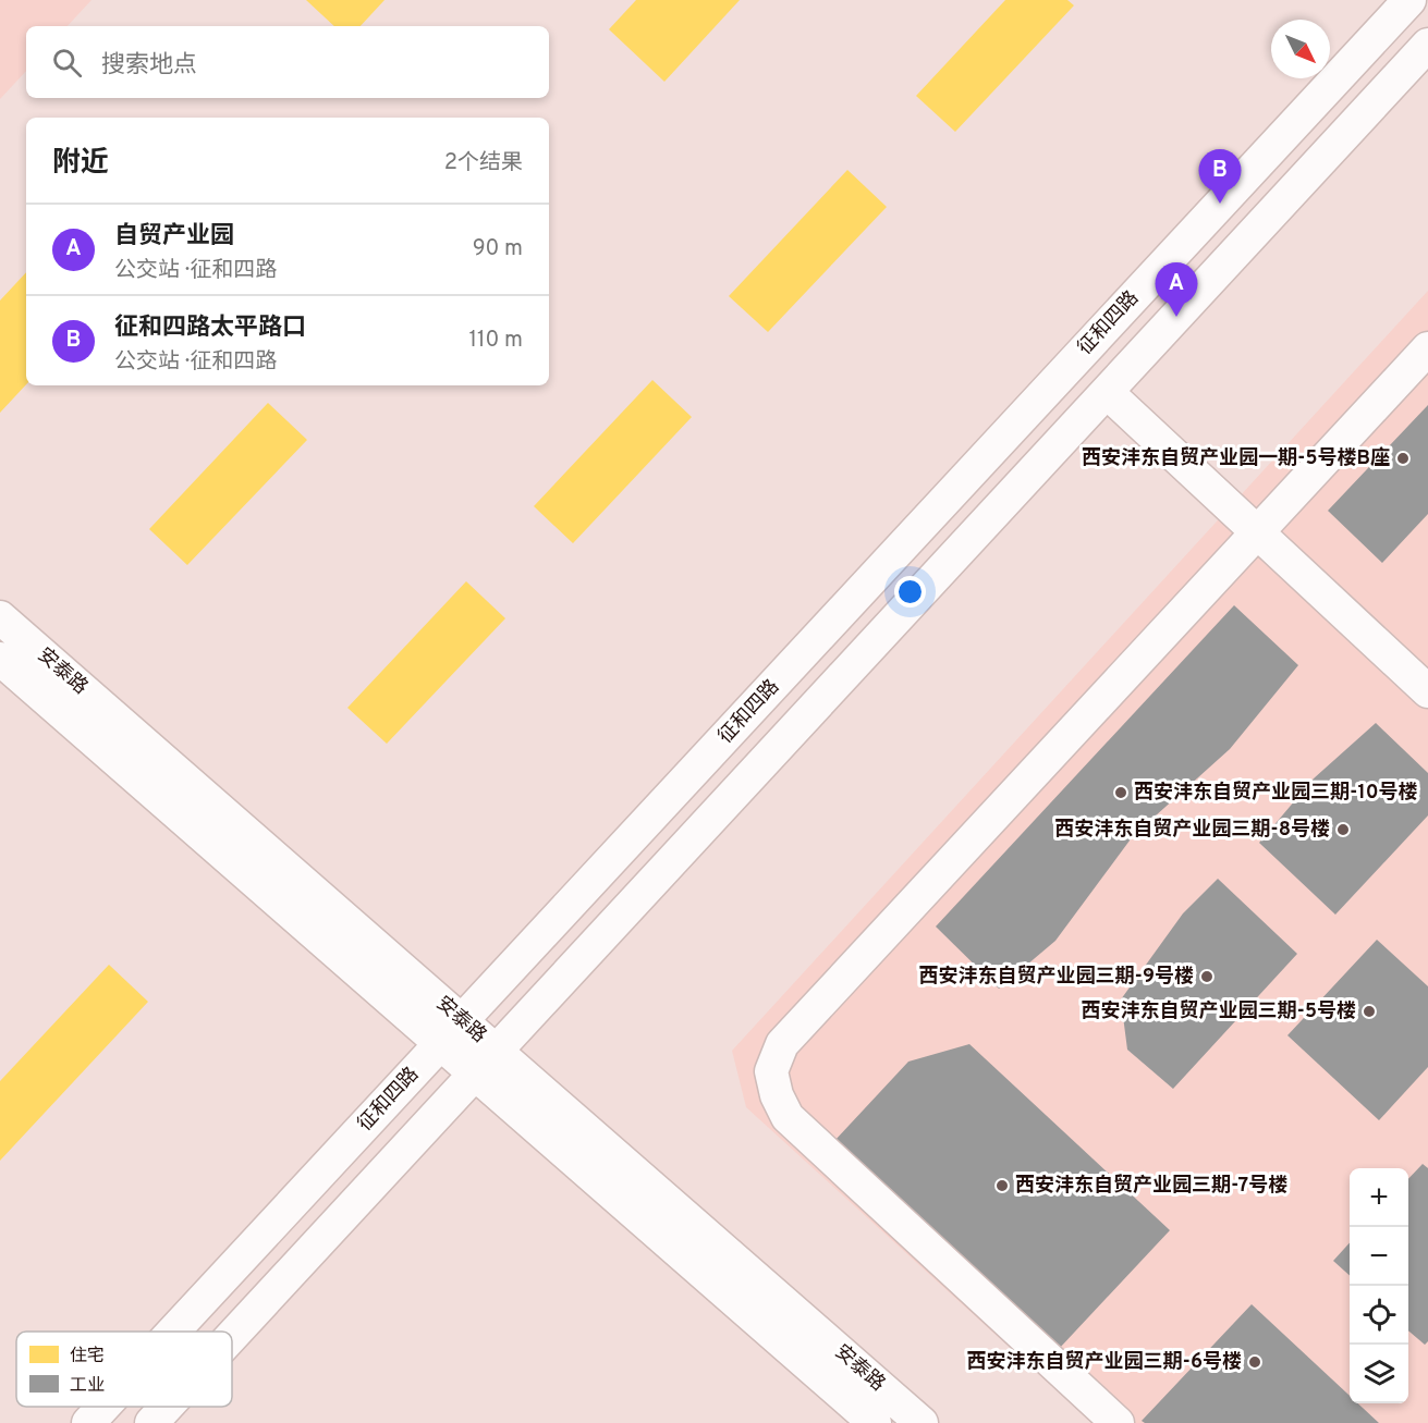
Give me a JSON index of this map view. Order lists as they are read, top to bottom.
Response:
{
  "streets": {
    "street": ["征和四路", "安泰路"]
  },
  "crossings": [
    ["征和四路", "安泰路"]
  ],
  "places": [
    "西安沣东自贸产业园一期-5号楼B座",
    "西安沣东自贸产业园三期-10号楼",
    "西安沣东自贸产业园三期-8号楼",
    "西安沣东自贸产业园三期-9号楼",
    "西安沣东自贸产业园三期-5号楼",
    "西安沣东自贸产业园三期-7号楼",
    "西安沣东自贸产业园三期-6号楼"
  ],
  "legend": ["住宅", "工业"],
  "north": "bottom right",
  "page": {
    "search": "搜索地点",
    "heading": ["附近", "2个结果"],
    "pins": ["B", "A"],
    "list": [
      {
        "mark": "A",
        "name": "自贸产业园",
        "note": "公交站 · 征和四路",
        "value": "90 m"
      },
      {
        "mark": "B",
        "name": "征和四路太平路口",
        "note": "公交站 · 征和四路",
        "value": "110 m"
      }
    ],
    "map_buttons": ["+", "−"]
  }
}
